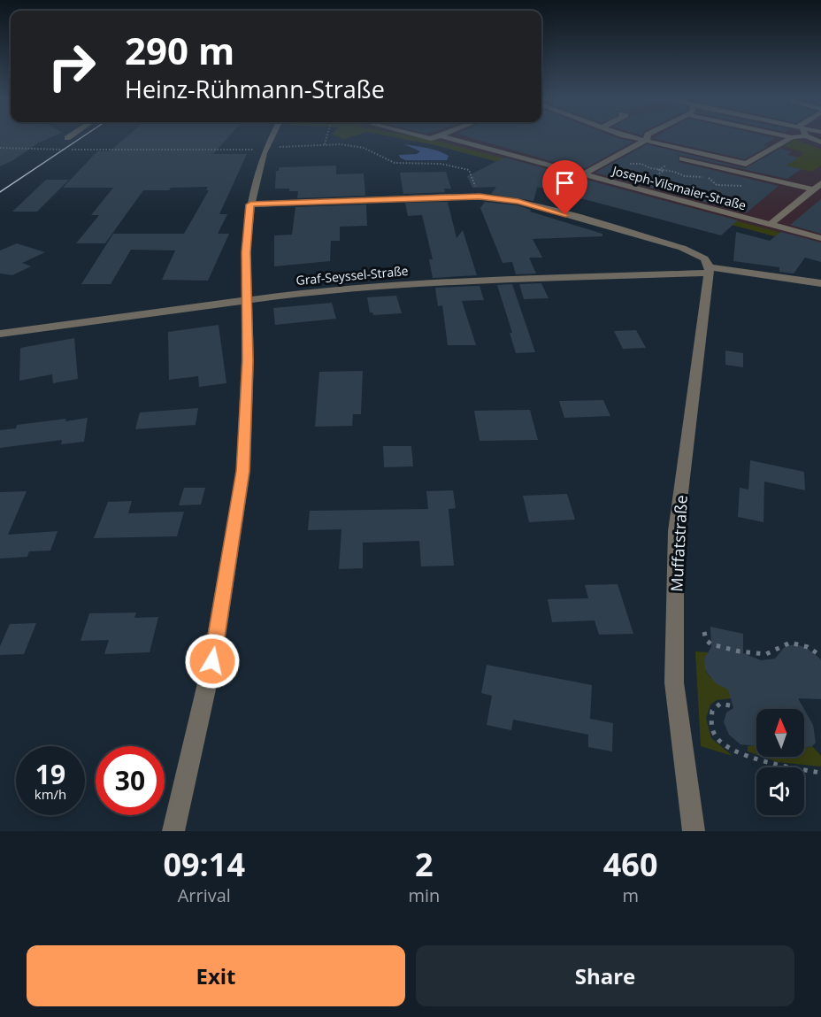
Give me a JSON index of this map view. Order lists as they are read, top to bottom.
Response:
{
  "streets": {
    "street": ["Joseph-Vilsmaier-Straße", "Graf-Seyssel-Straße", "Muffatstraße"]
  },
  "crossings": [
    ["Graf-Seyssel-Straße", "Muffatstraße"]
  ],
  "north": "top",
  "page": {
    "turn": ["290 m", "Heinz-Rühmann-Straße"],
    "speed": "19 km/h",
    "limit": "30",
    "eta": [
      "09:14",
      "Arrival",
      "2",
      "min",
      "460",
      "m"
    ],
    "buttons": ["Exit", "Share"]
  }
}
